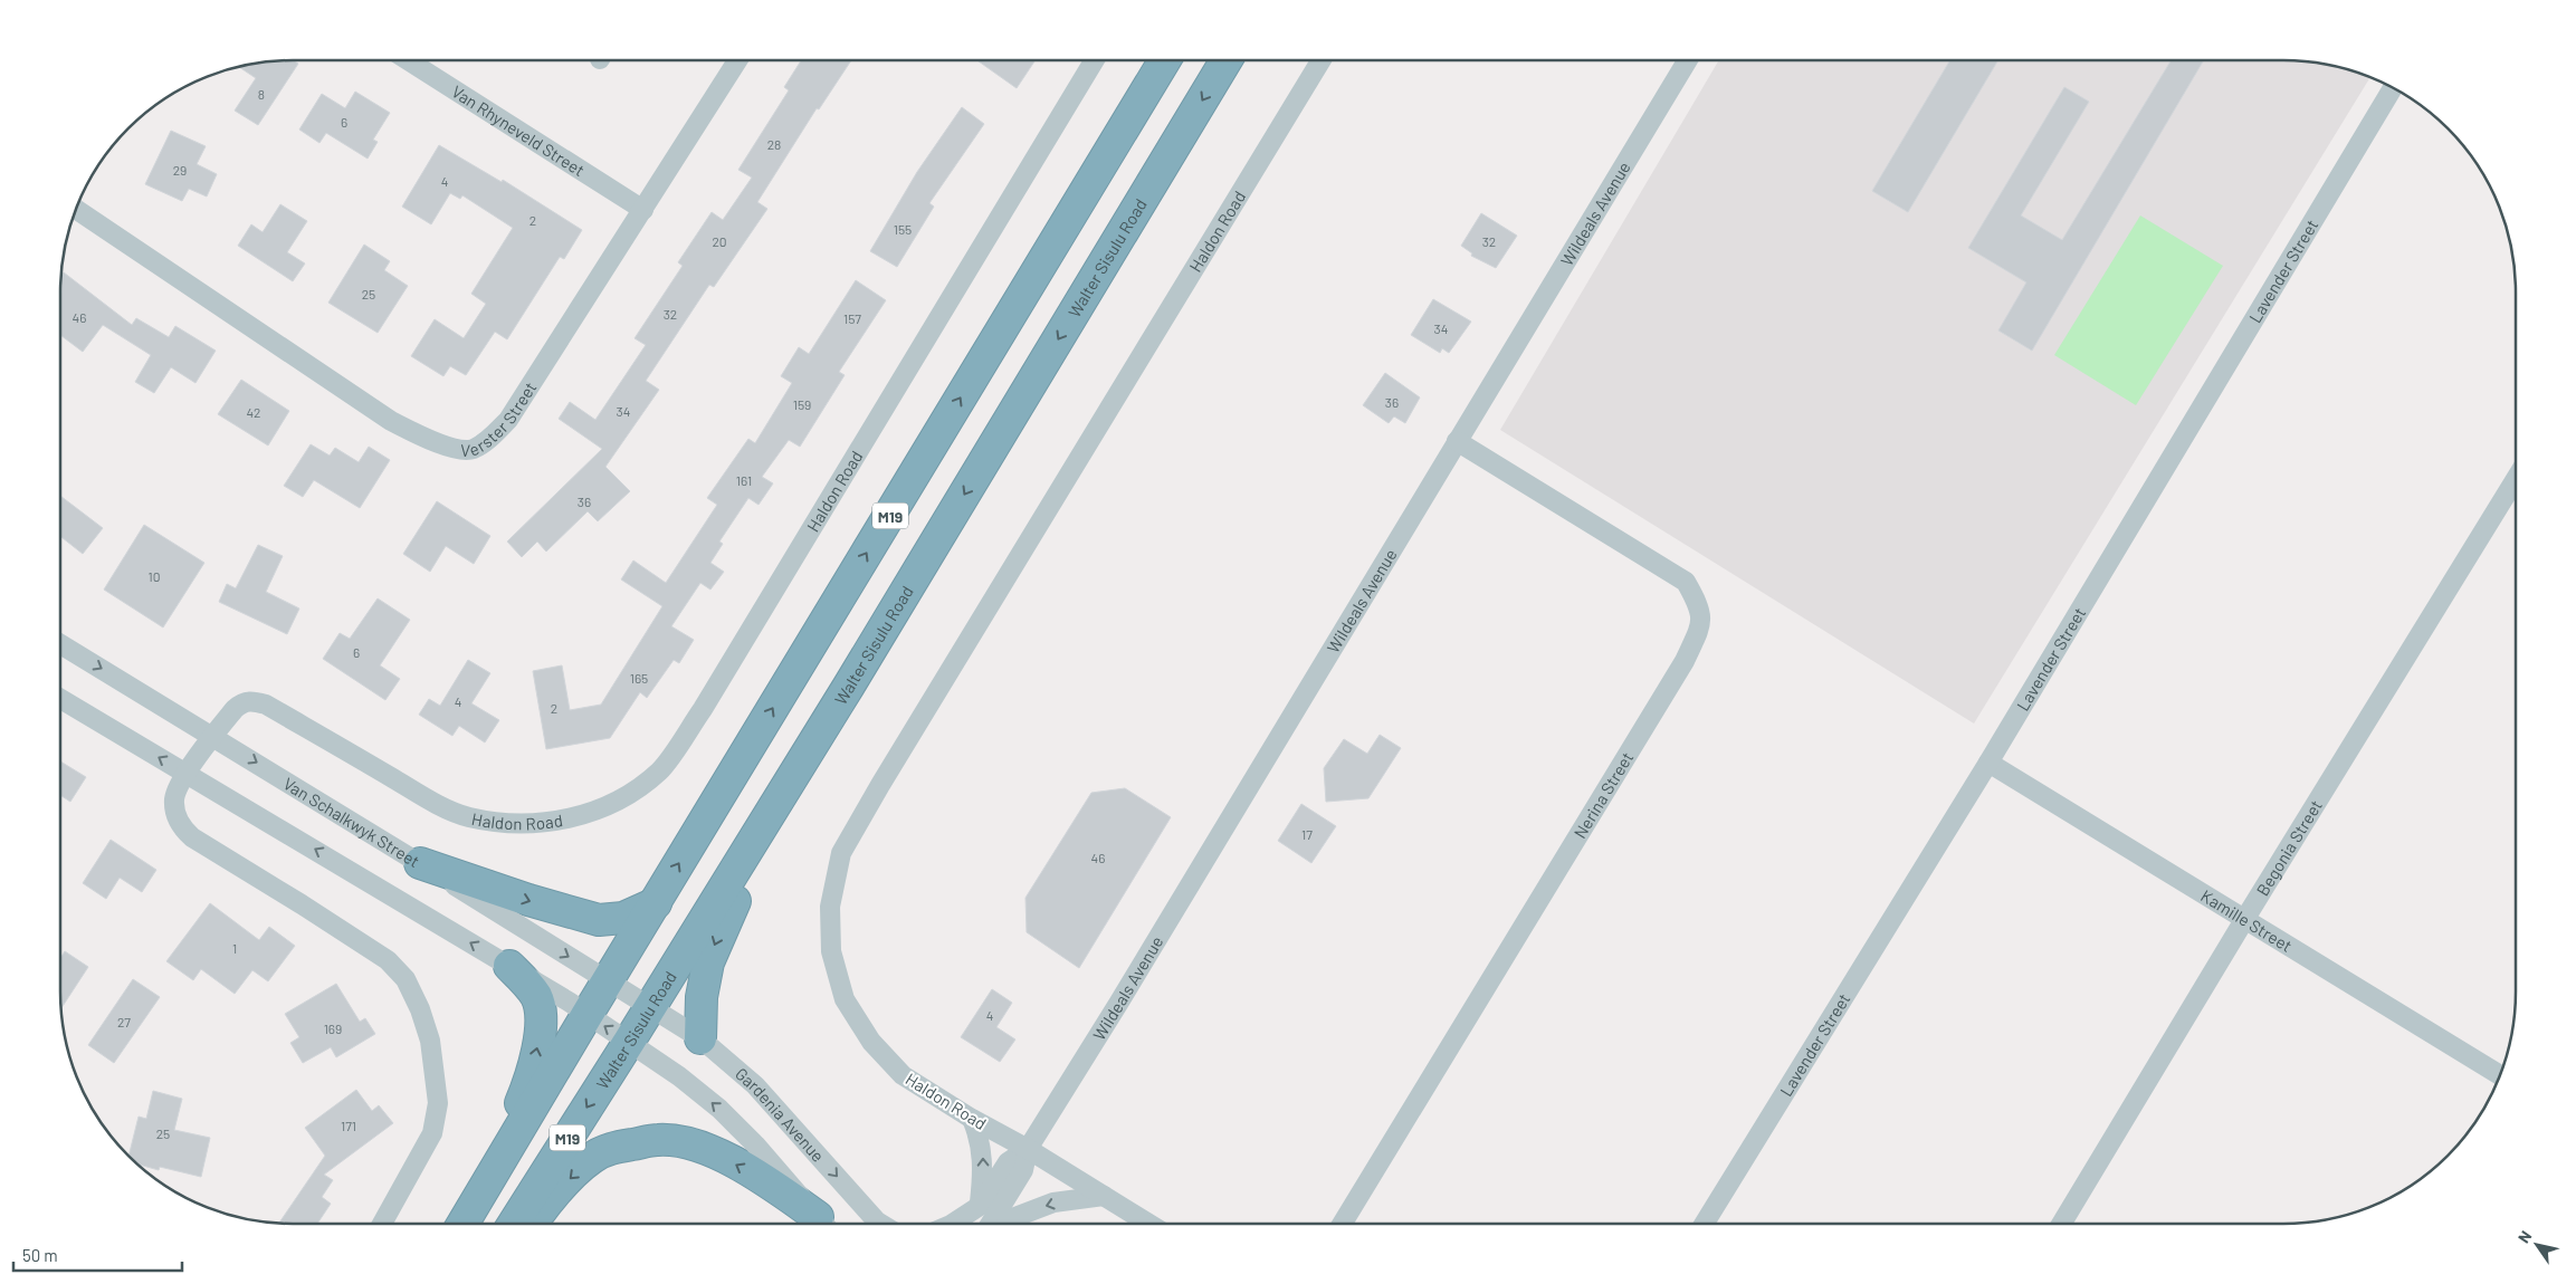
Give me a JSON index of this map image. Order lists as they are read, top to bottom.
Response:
{
  "streets": {
    "highway": ["Walter Sisulu Road", "M19"],
    "street": [
      "Van Rhyneveld Street",
      "Wildeals Avenue",
      "Haldon Road",
      "Lavender Street",
      "Verster Street",
      "Nerina Street",
      "Van Schalkwyk Street",
      "Begonia Street",
      "Kamille Street",
      "Gardenia Avenue"
    ]
  },
  "crossings": [
    ["Van Rhyneveld Street", "Verster Street"],
    ["Wildeals Avenue", "Haldon Road"],
    ["Wildeals Avenue", "Nerina Street"],
    ["Haldon Road", "Van Schalkwyk Street"],
    ["Walter Sisulu Road", "Van Schalkwyk Street"],
    ["Walter Sisulu Road", "Gardenia Avenue"],
    ["Lavender Street", "Kamille Street"],
    ["M19", "Van Schalkwyk Street"],
    ["Van Schalkwyk Street", "Gardenia Avenue"],
    ["Begonia Street", "Kamille Street"]
  ],
  "house_numbers": [
    "8",
    "6",
    "28",
    "29",
    "4",
    "2",
    "155",
    "20",
    "32",
    "25",
    "32",
    "46",
    "157",
    "34",
    "36",
    "159",
    "34",
    "42",
    "161",
    "36",
    "10",
    "6",
    "165",
    "4",
    "2",
    "17",
    "46",
    "1",
    "4",
    "27",
    "169",
    "171",
    "25"
  ],
  "scale_bar": "50 m",
  "north": "top left"
}
